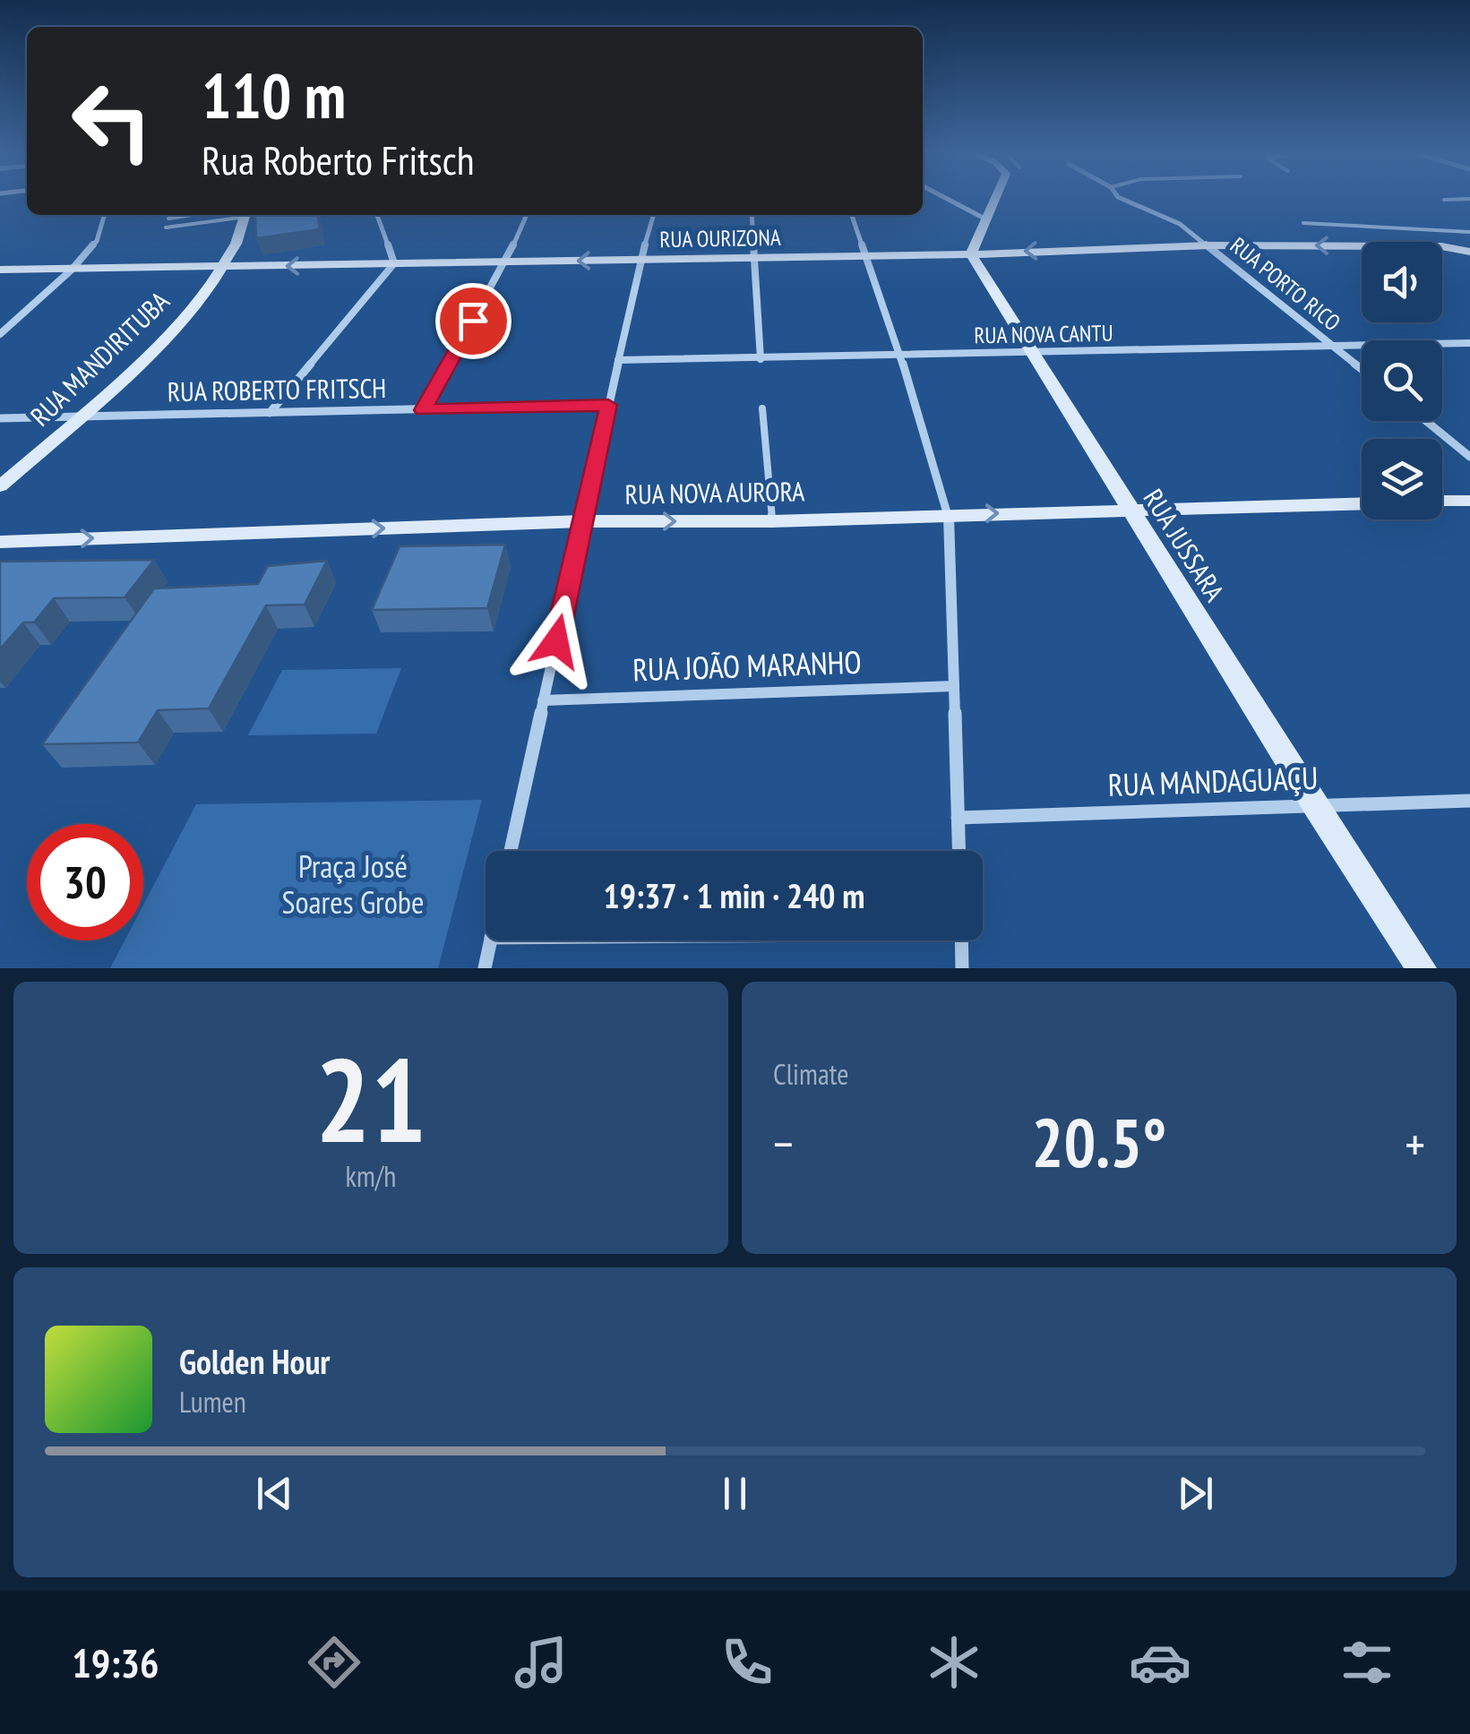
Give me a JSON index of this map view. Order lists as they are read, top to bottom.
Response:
{
  "streets": {
    "main road": [
      "RUA OURIZONA",
      "RUA MANDIRITUBA",
      "RUA NOVA AURORA",
      "RUA JUSSARA"
    ],
    "street": [
      "RUA PORTO RICO",
      "RUA NOVA CANTU",
      "RUA ROBERTO FRITSCH",
      "RUA JOÃO MARANHO",
      "RUA MANDAGUAÇU"
    ]
  },
  "crossings": [
    ["RUA OURIZONA", "RUA PORTO RICO"],
    ["RUA OURIZONA", "RUA MANDIRITUBA"],
    ["RUA OURIZONA", "RUA JUSSARA"],
    ["RUA PORTO RICO", "RUA NOVA CANTU"],
    ["RUA NOVA CANTU", "RUA JUSSARA"],
    ["RUA MANDIRITUBA", "RUA ROBERTO FRITSCH"],
    ["RUA NOVA AURORA", "RUA JUSSARA"],
    ["RUA JUSSARA", "RUA MANDAGUAÇU"]
  ],
  "one_way": ["RUA OURIZONA", "RUA NOVA AURORA"],
  "parks": ["Praça José Soares Grobe"],
  "page": {
    "turn": ["110 m", "Rua Roberto Fritsch"],
    "limit": "30",
    "trip": "19:37 · 1 min · 240 m",
    "tile": [
      ["21", "km/h"],
      "Climate"
    ],
    "heat": ["−", "20.5°", "+"],
    "song": ["Golden Hour", "Lumen"],
    "tabs": "19:36"
  }
}
